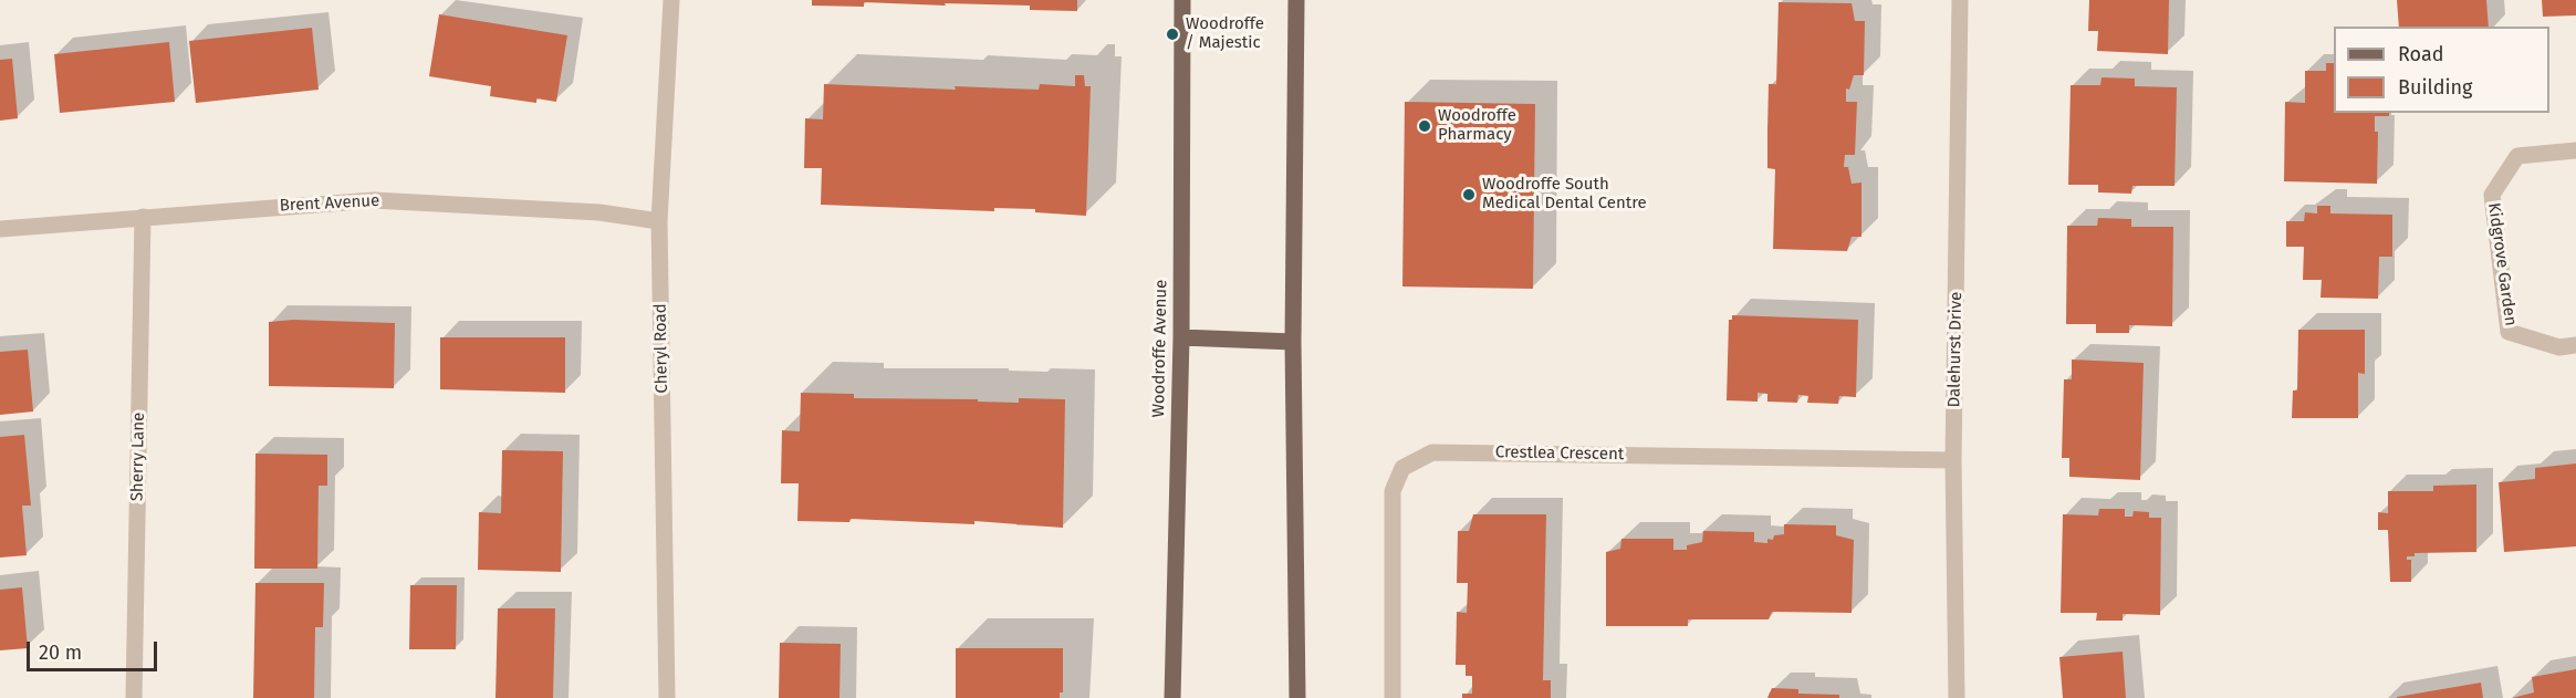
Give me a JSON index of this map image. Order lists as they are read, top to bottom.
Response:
{
  "streets": {
    "main road": ["Woodroffe Avenue"],
    "street": [
      "Brent Avenue",
      "Kidgrove Garden",
      "Cheryl Road",
      "Dalehurst Drive",
      "Crestlea Crescent",
      "Sherry Lane"
    ]
  },
  "crossings": [
    ["Brent Avenue", "Cheryl Road"],
    ["Brent Avenue", "Sherry Lane"],
    ["Dalehurst Drive", "Crestlea Crescent"]
  ],
  "places": ["Woodroffe / Majestic", "Woodroffe Pharmacy", "Woodroffe South Medical Dental Centre"],
  "legend": ["Road", "Building"],
  "scale_bar": "20 m"
}
